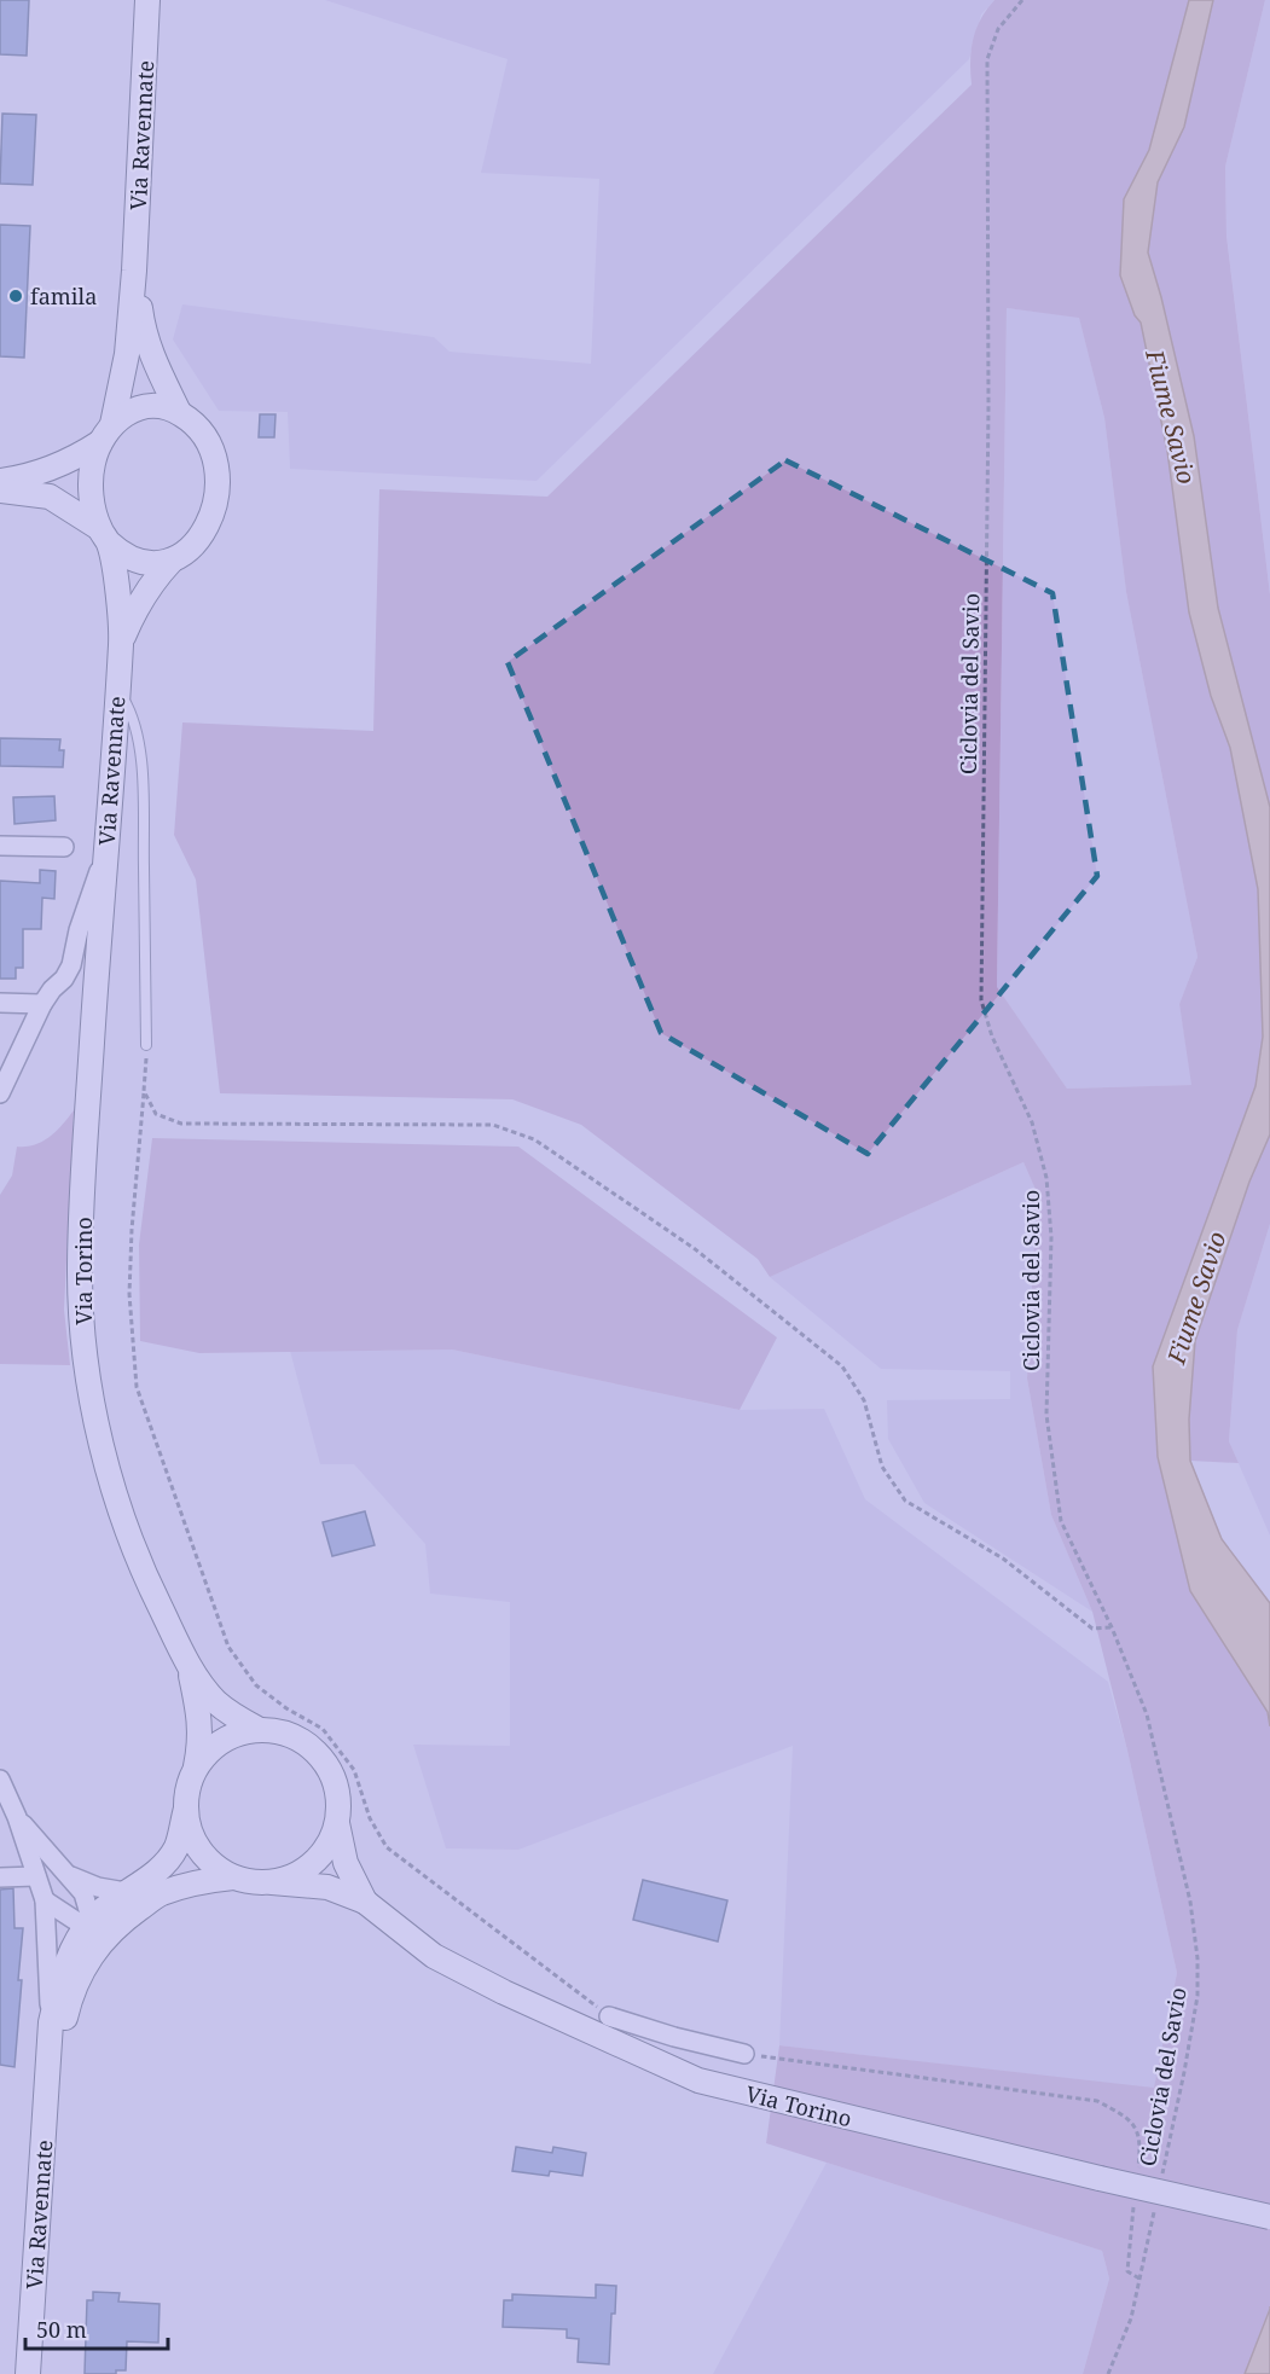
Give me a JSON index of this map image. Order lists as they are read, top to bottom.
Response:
{
  "streets": {
    "main road": ["Via Ravennate", "Via Torino"],
    "path": ["Ciclovia del Savio"]
  },
  "crossings": [
    ["Via Ravennate", "Via Torino"]
  ],
  "water": ["Fiume Savio"],
  "places": ["famila"],
  "scale_bar": "50 m"
}
